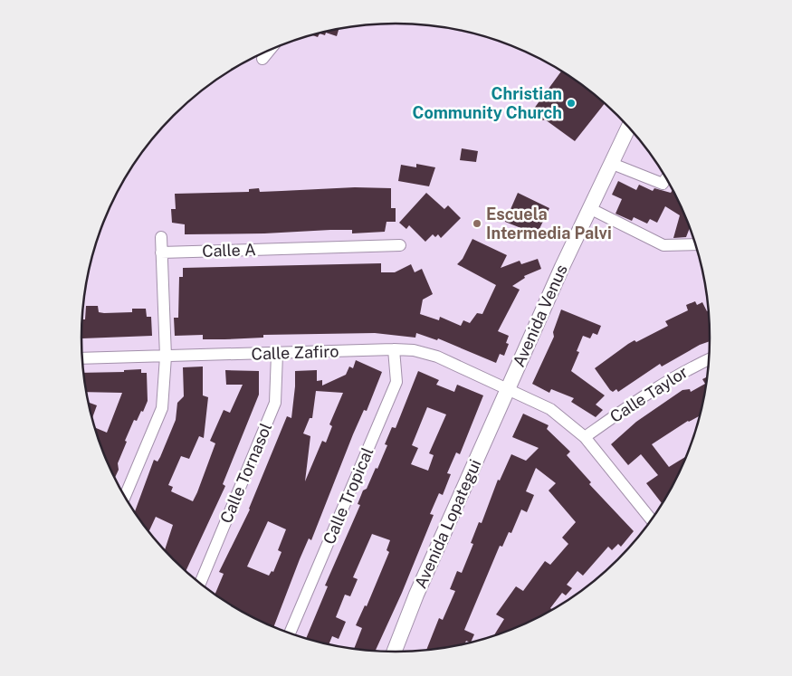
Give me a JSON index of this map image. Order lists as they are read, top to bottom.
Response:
{
  "streets": {
    "street": [
      "Calle A",
      "Avenida Venus",
      "Calle Zafiro",
      "Calle Taylor",
      "Calle Tornasol",
      "Calle Tropical",
      "Avenida Lopategui"
    ]
  },
  "crossings": [
    ["Avenida Venus", "Calle Zafiro"],
    ["Avenida Venus", "Avenida Lopategui"],
    ["Calle Zafiro", "Calle Taylor"],
    ["Calle Zafiro", "Calle Tornasol"],
    ["Calle Zafiro", "Calle Tropical"],
    ["Calle Zafiro", "Avenida Lopategui"]
  ],
  "places": ["Christian Community Church", "Escuela Intermedia Palvi"]
}
